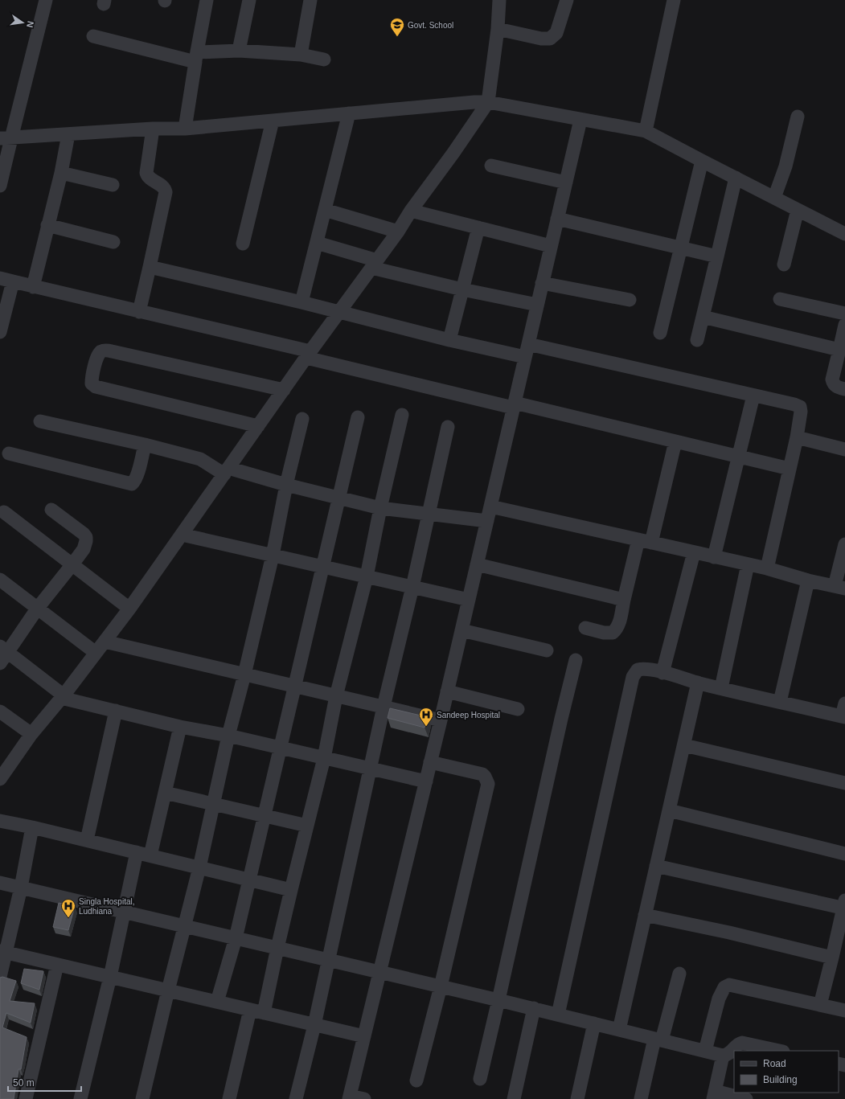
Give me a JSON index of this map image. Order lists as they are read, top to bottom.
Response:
{
  "places": {
    "school or university": ["Govt. School"],
    "hospital": ["Sandeep Hospital", "Singla Hospital, Ludhiana"]
  },
  "legend": ["Road", "Building"],
  "scale_bar": "50 m",
  "north": "right"
}
